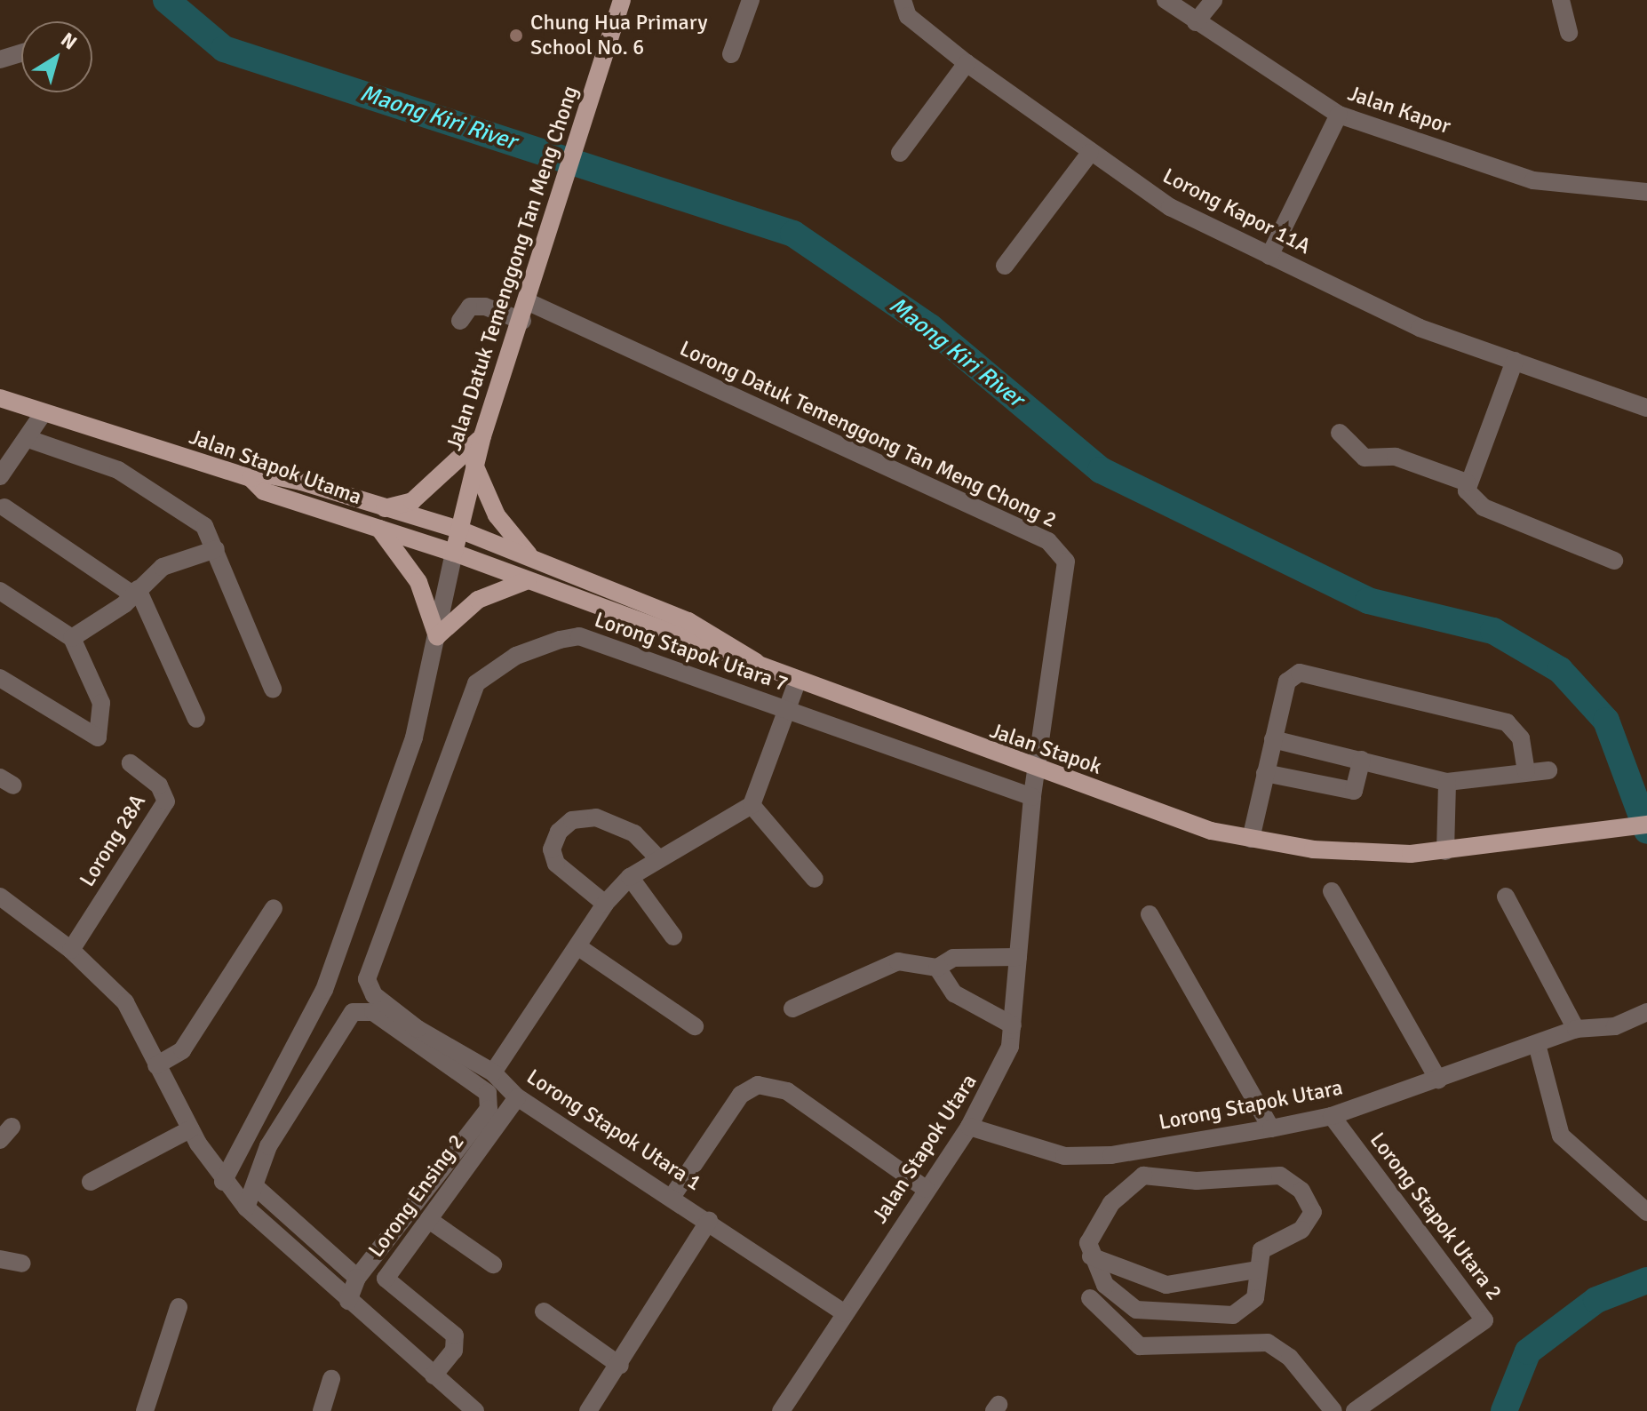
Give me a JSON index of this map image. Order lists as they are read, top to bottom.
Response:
{
  "streets": {
    "main road": ["Jalan Datuk Temenggong Tan Meng Chong", "Jalan Stapok Utama", "Jalan Stapok"],
    "street": [
      "Jalan Kapor",
      "Lorong Kapor 11A",
      "Lorong Datuk Temenggong Tan Meng Chong 2",
      "Lorong Stapok Utara 7",
      "Lorong 28A",
      "Lorong Stapok Utara",
      "Lorong Stapok Utara 1",
      "Jalan Stapok Utara",
      "Lorong Ensing 2",
      "Lorong Stapok Utara 2"
    ]
  },
  "crossings": [
    ["Jalan Datuk Temenggong Tan Meng Chong", "Lorong Datuk Temenggong Tan Meng Chong 2"],
    ["Jalan Datuk Temenggong Tan Meng Chong", "Jalan Stapok Utama"],
    ["Jalan Datuk Temenggong Tan Meng Chong", "Jalan Stapok"],
    ["Lorong Datuk Temenggong Tan Meng Chong 2", "Lorong Stapok Utara 7"],
    ["Lorong Datuk Temenggong Tan Meng Chong 2", "Jalan Stapok"],
    ["Lorong Datuk Temenggong Tan Meng Chong 2", "Jalan Stapok Utara"],
    ["Jalan Stapok Utama", "Jalan Stapok"],
    ["Lorong Stapok Utara 7", "Lorong Stapok Utara 1"],
    ["Lorong Stapok Utara 7", "Jalan Stapok Utara"],
    ["Lorong Stapok Utara", "Jalan Stapok Utara"],
    ["Lorong Stapok Utara", "Lorong Stapok Utara 2"],
    ["Lorong Stapok Utara 1", "Jalan Stapok Utara"],
    ["Lorong Stapok Utara 1", "Lorong Ensing 2"]
  ],
  "water": ["Maong Kiri River"],
  "places": ["Chung Hua Primary School No. 6"],
  "north": "top right"
}
